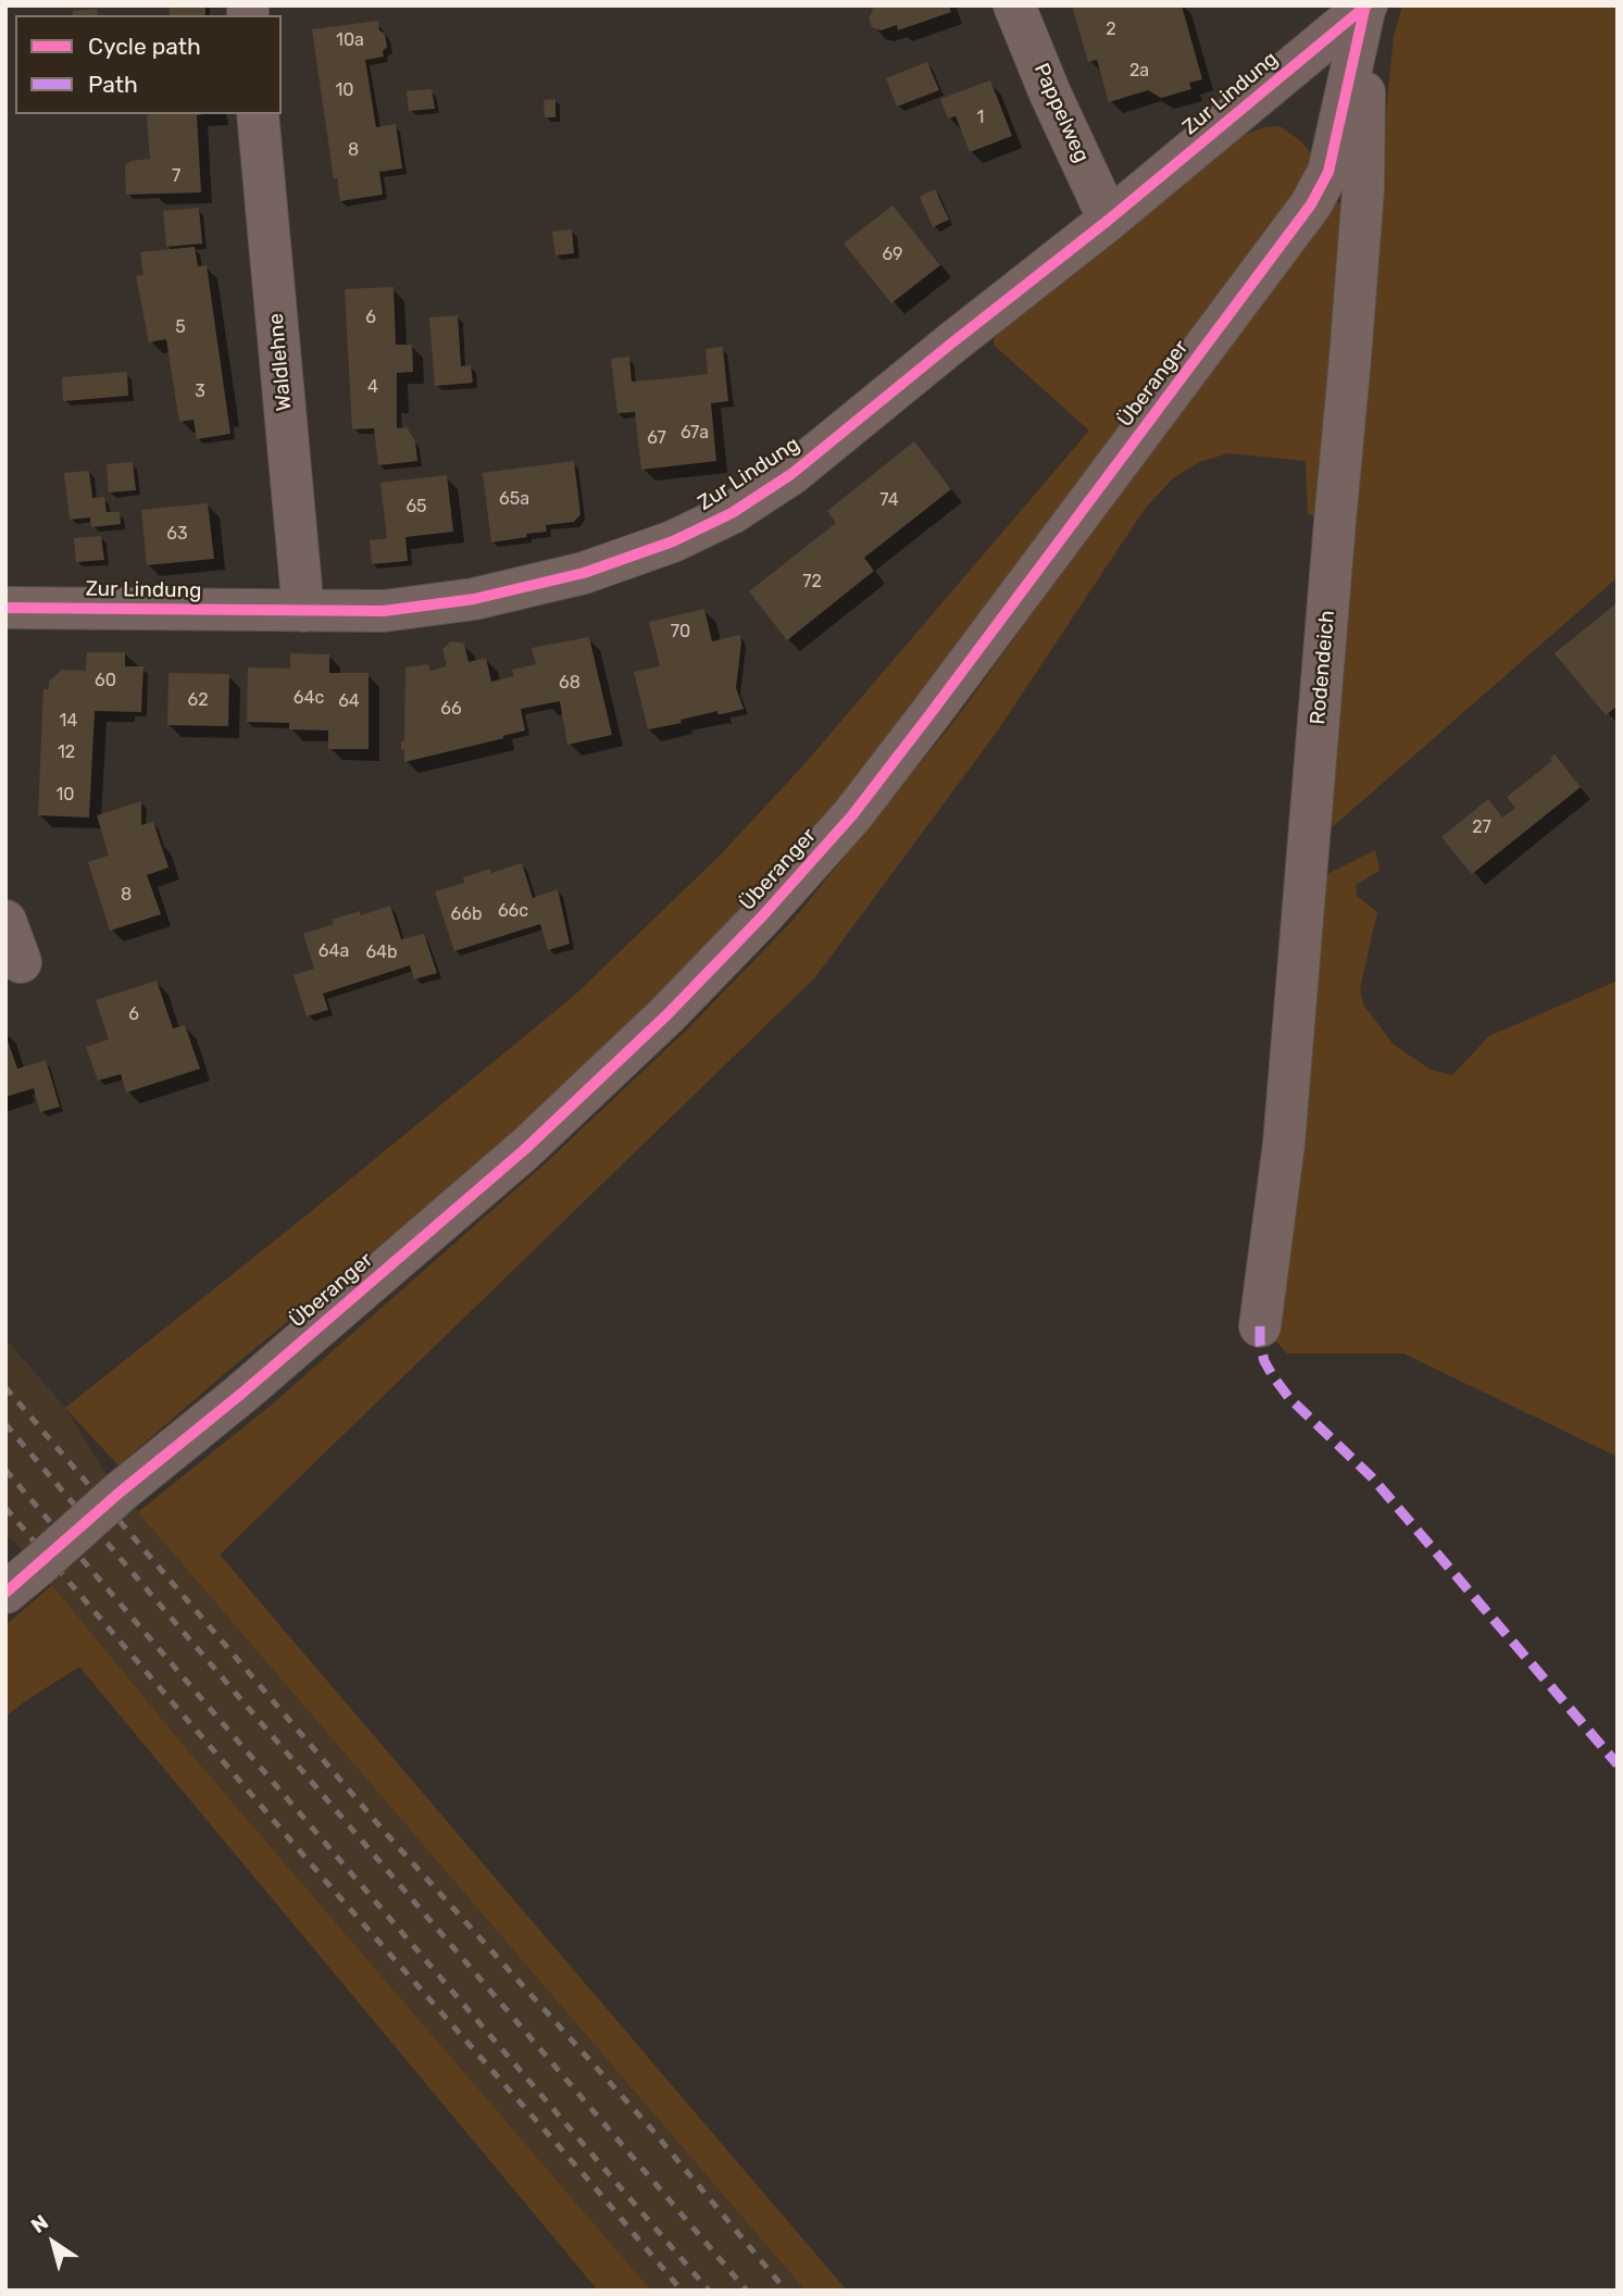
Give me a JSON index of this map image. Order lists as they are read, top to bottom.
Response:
{
  "streets": {
    "street": [
      "Zur Lindung",
      "Pappelweg",
      "Waldlehne",
      "Überanger",
      "Rodendeich"
    ]
  },
  "crossings": [
    ["Zur Lindung", "Pappelweg"],
    ["Zur Lindung", "Waldlehne"],
    ["Zur Lindung", "Überanger"],
    ["Zur Lindung", "Rodendeich"],
    ["Überanger", "Rodendeich"]
  ],
  "house_numbers": [
    "2",
    "10a",
    "2a",
    "10",
    "1",
    "8",
    "7",
    "69",
    "6",
    "5",
    "4",
    "3",
    "67a",
    "67",
    "65a",
    "74",
    "65",
    "63",
    "72",
    "70",
    "60",
    "68",
    "64c",
    "62",
    "64",
    "66",
    "14",
    "12",
    "10",
    "27",
    "8",
    "66c",
    "66b",
    "64a",
    "64b",
    "6"
  ],
  "legend": ["Cycle path", "Path"],
  "north": "top left"
}
